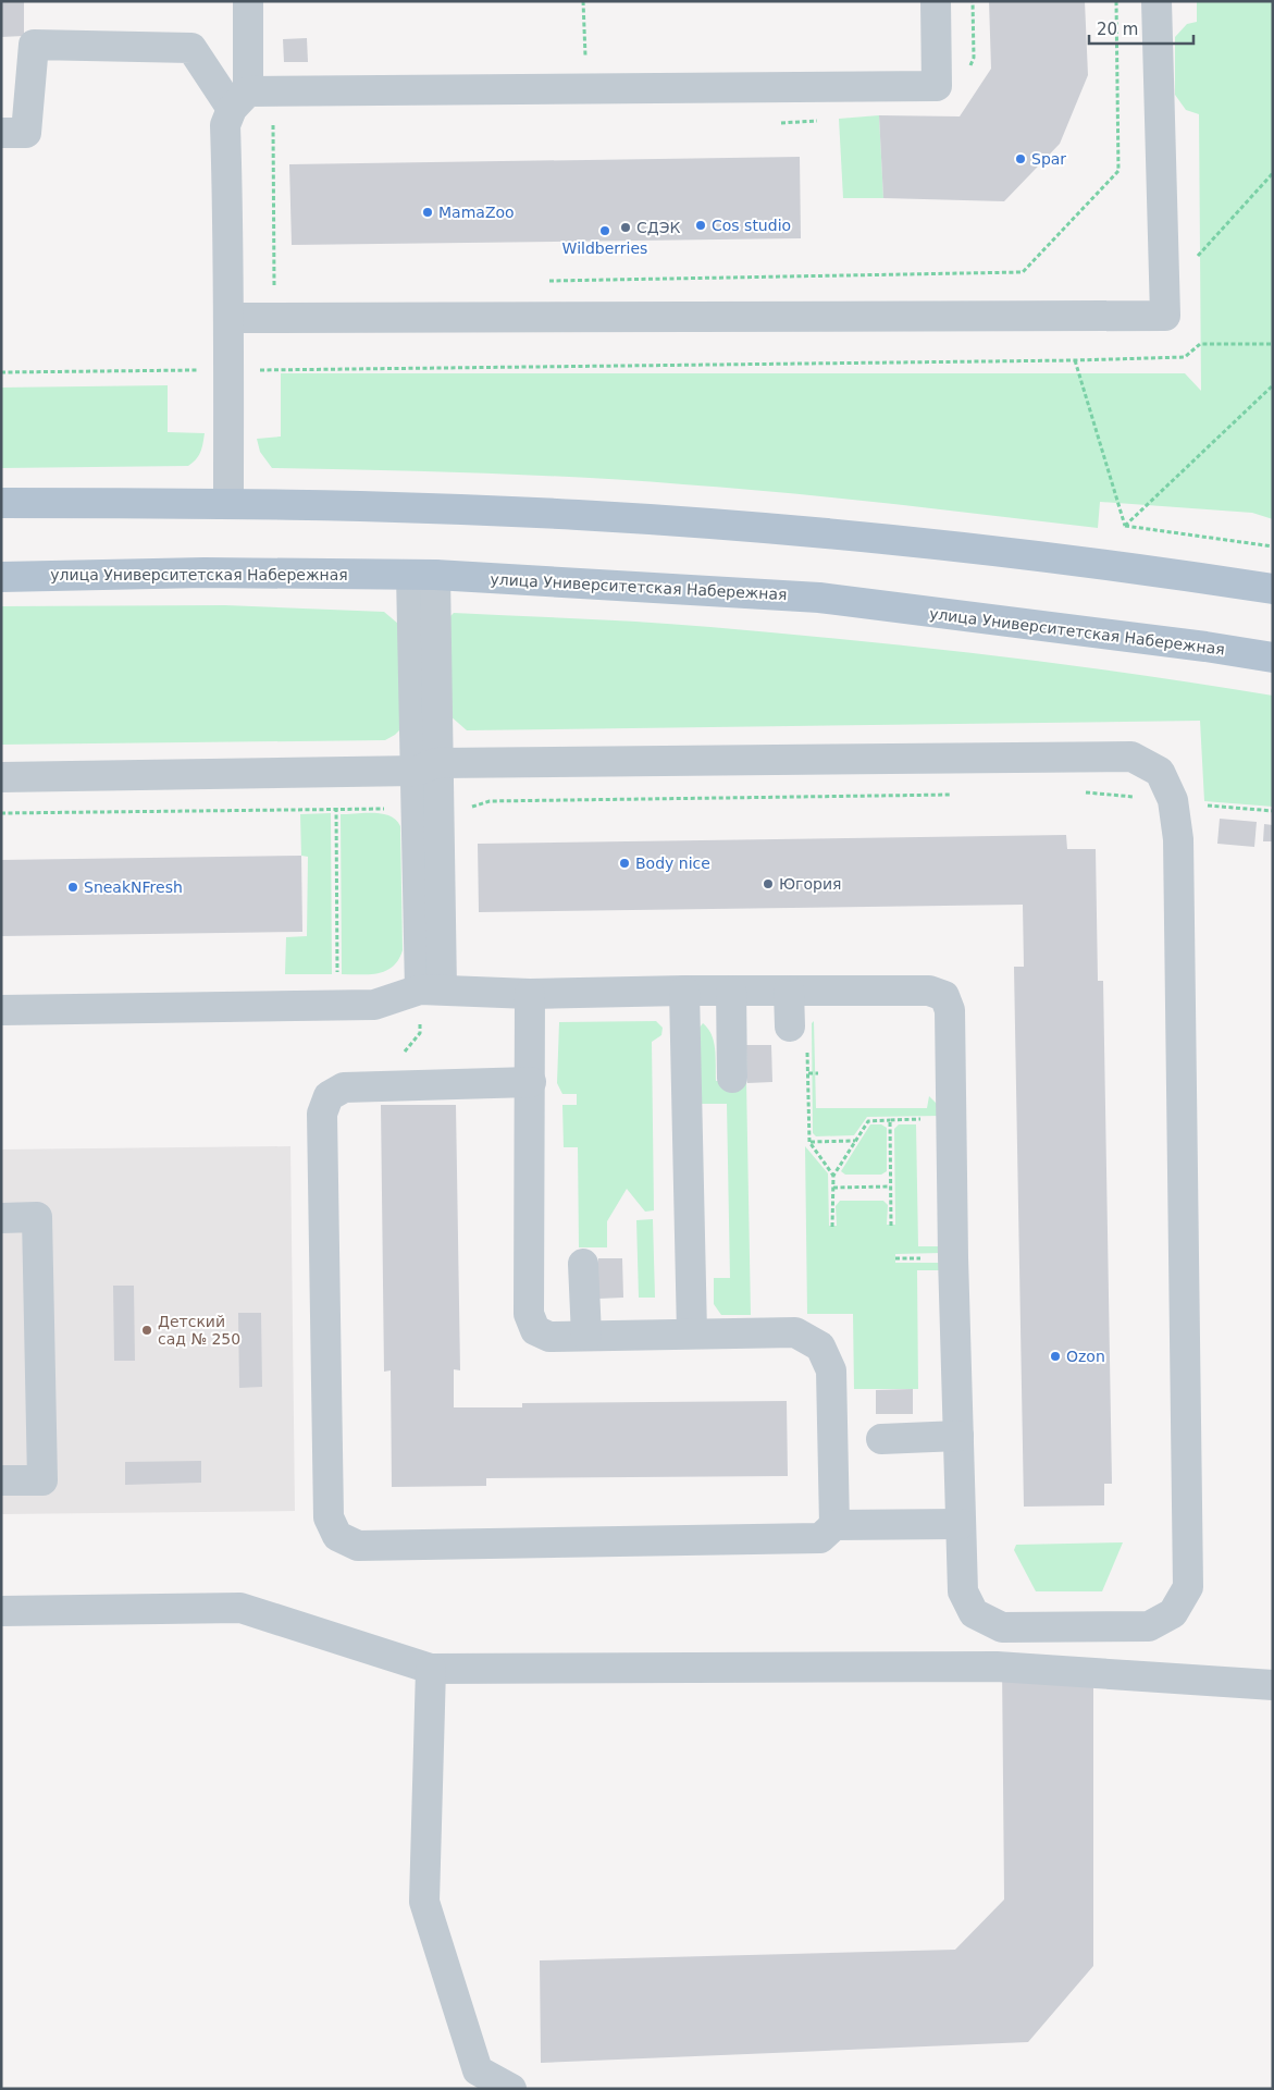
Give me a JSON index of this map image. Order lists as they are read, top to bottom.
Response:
{
  "streets": {
    "main road": ["улица Университетская Набережная"]
  },
  "places": [
    "Spar",
    "MamaZoo",
    "Cos studio",
    "СДЭК",
    "Wildberries",
    "Body nice",
    "Югория",
    "SneakNFresh",
    "Детский сад № 250",
    "Ozon"
  ],
  "scale_bar": "20 m"
}
